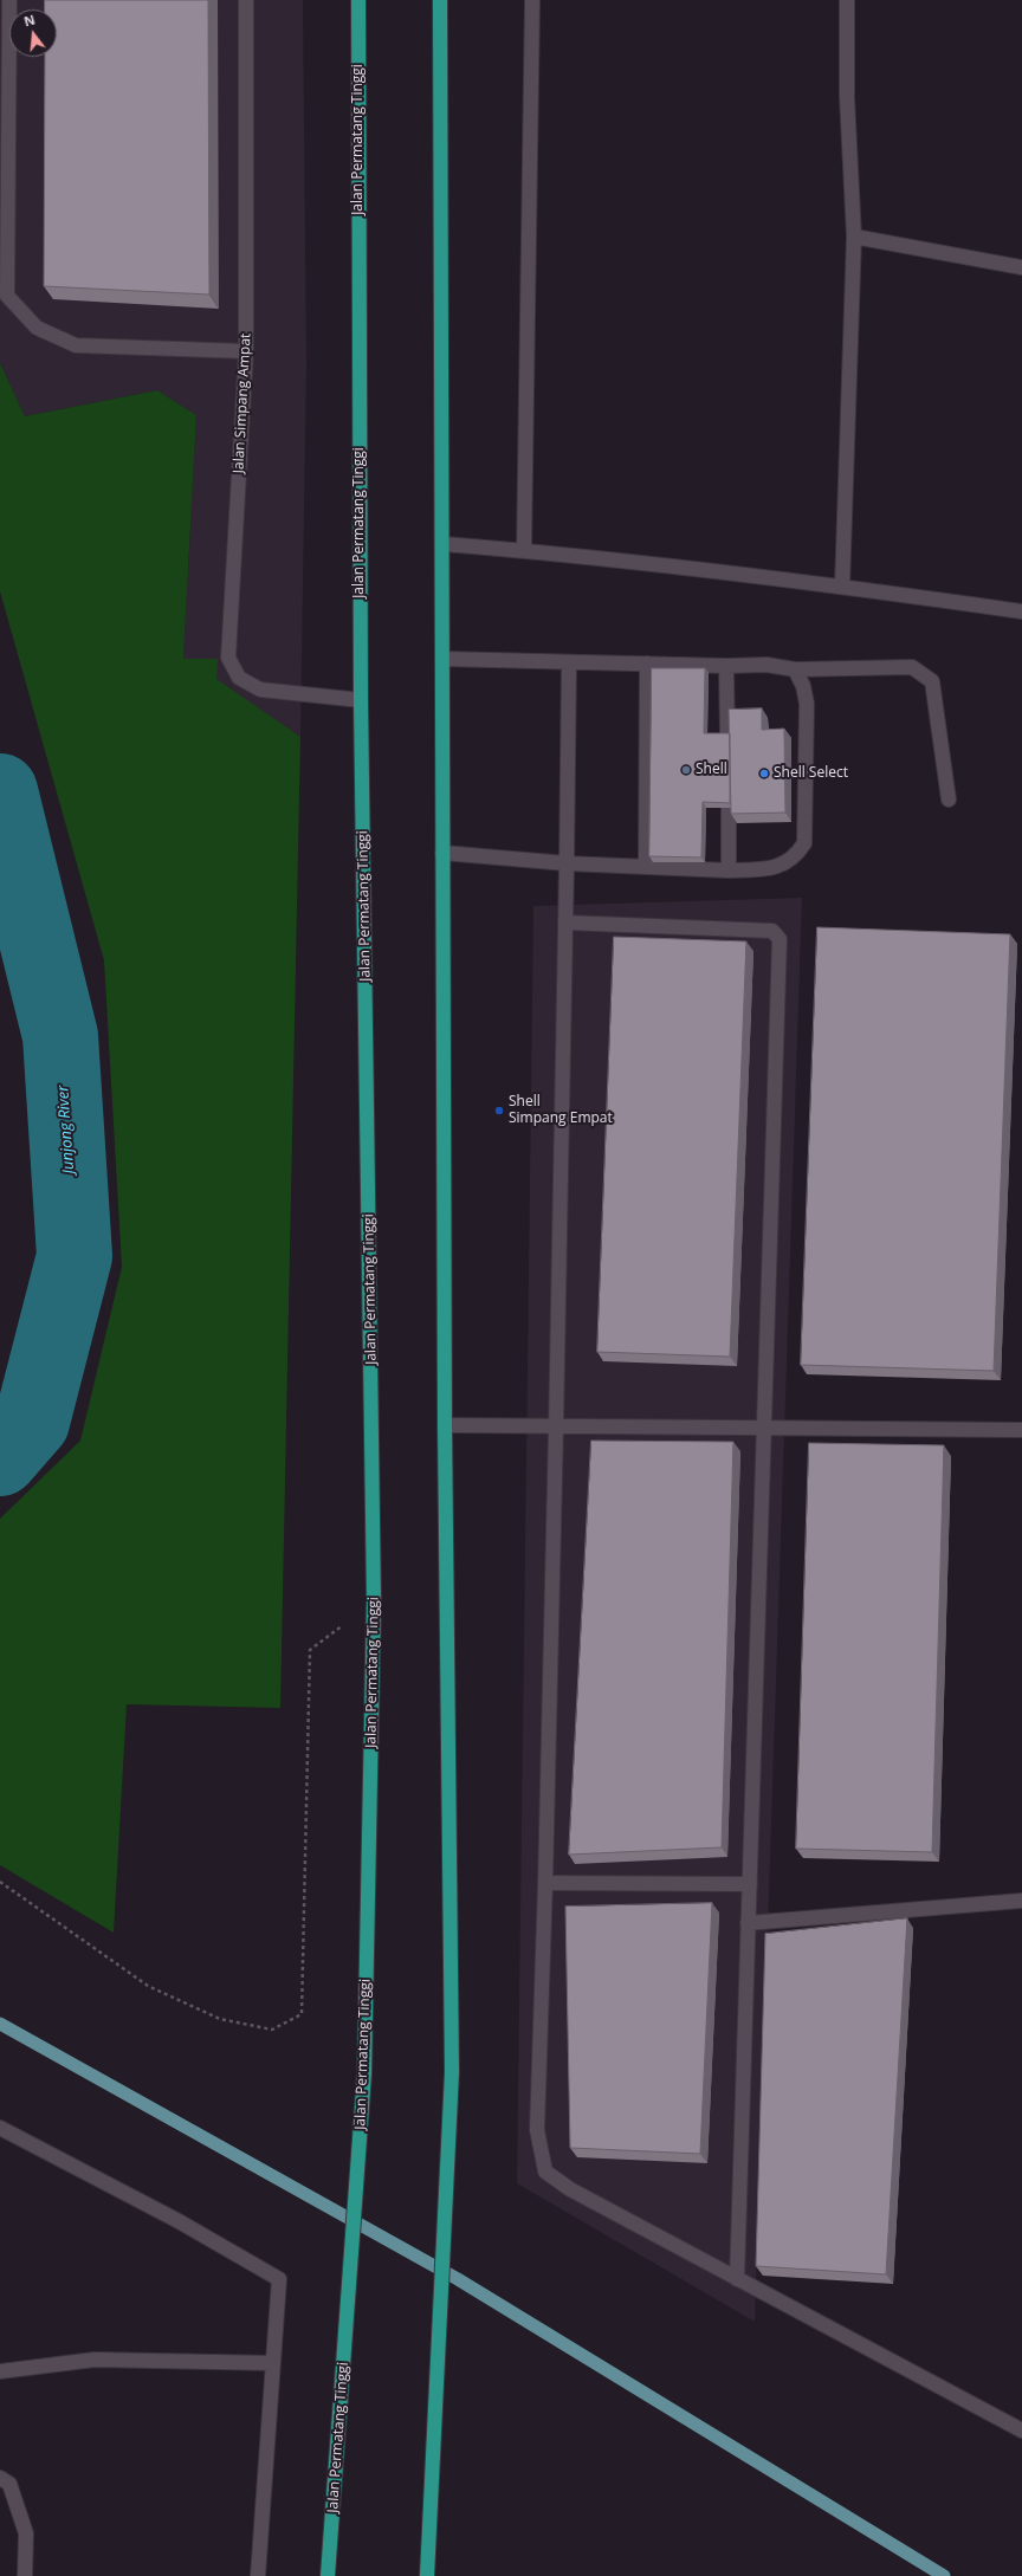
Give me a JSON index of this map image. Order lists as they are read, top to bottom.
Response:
{
  "streets": {
    "highway": ["Jalan Permatang Tinggi"],
    "street": ["Jalan Simpang Ampat"]
  },
  "crossings": [
    ["Jalan Permatang Tinggi", "Jalan Simpang Ampat"]
  ],
  "water": ["Junjong River"],
  "places": ["Shell", "Shell Select", "Shell Simpang Empat"],
  "north": "top"
}
